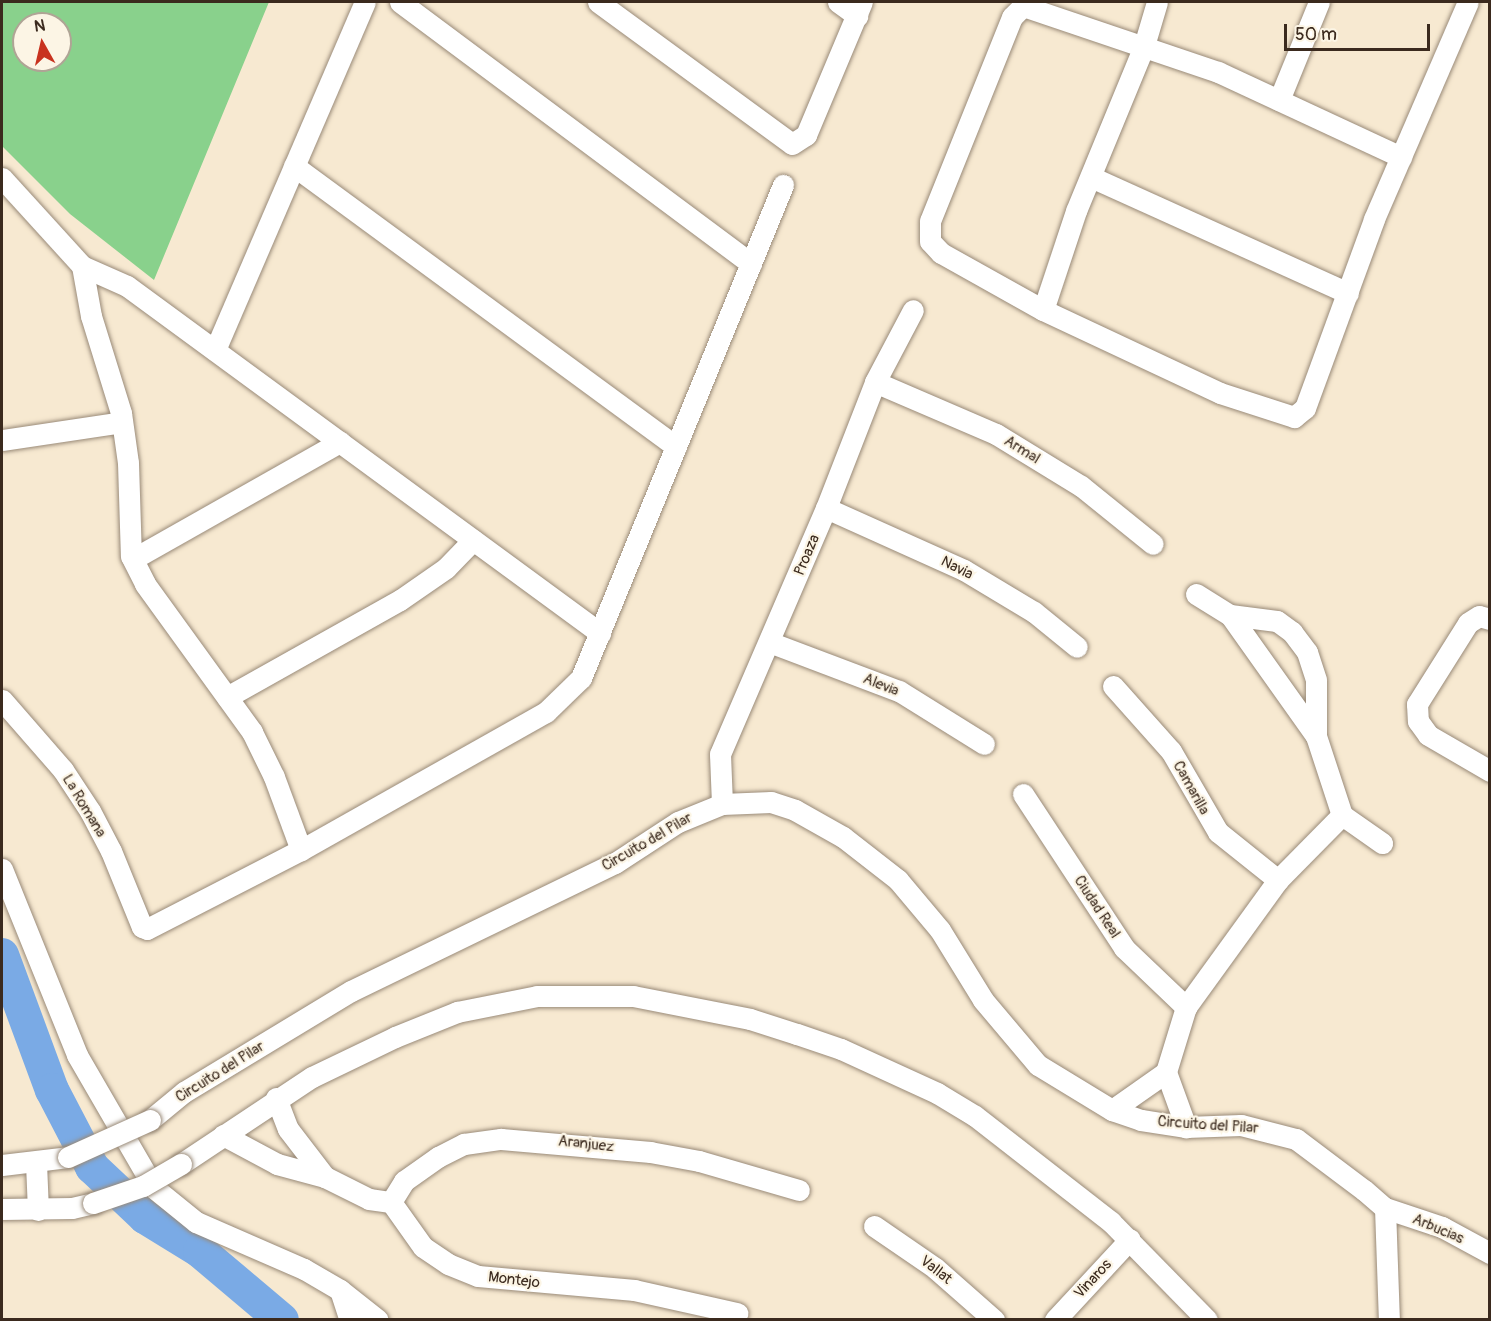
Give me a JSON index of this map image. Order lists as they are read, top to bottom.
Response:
{
  "streets": {
    "street": [
      "Armal",
      "Proaza",
      "Navia",
      "Alevia",
      "Camarilla",
      "La Romana",
      "Circuito del Pilar",
      "Ciudad Real",
      "Aranjuez",
      "Arbucias",
      "Vallat",
      "Vinaros",
      "Montejo"
    ]
  },
  "crossings": [
    ["Armal", "Proaza"],
    ["Proaza", "Navia"],
    ["Proaza", "Alevia"],
    ["Proaza", "Circuito del Pilar"],
    ["Circuito del Pilar", "Arbucias"],
    ["Aranjuez", "Montejo"]
  ],
  "scale_bar": "50 m",
  "north": "top"
}
